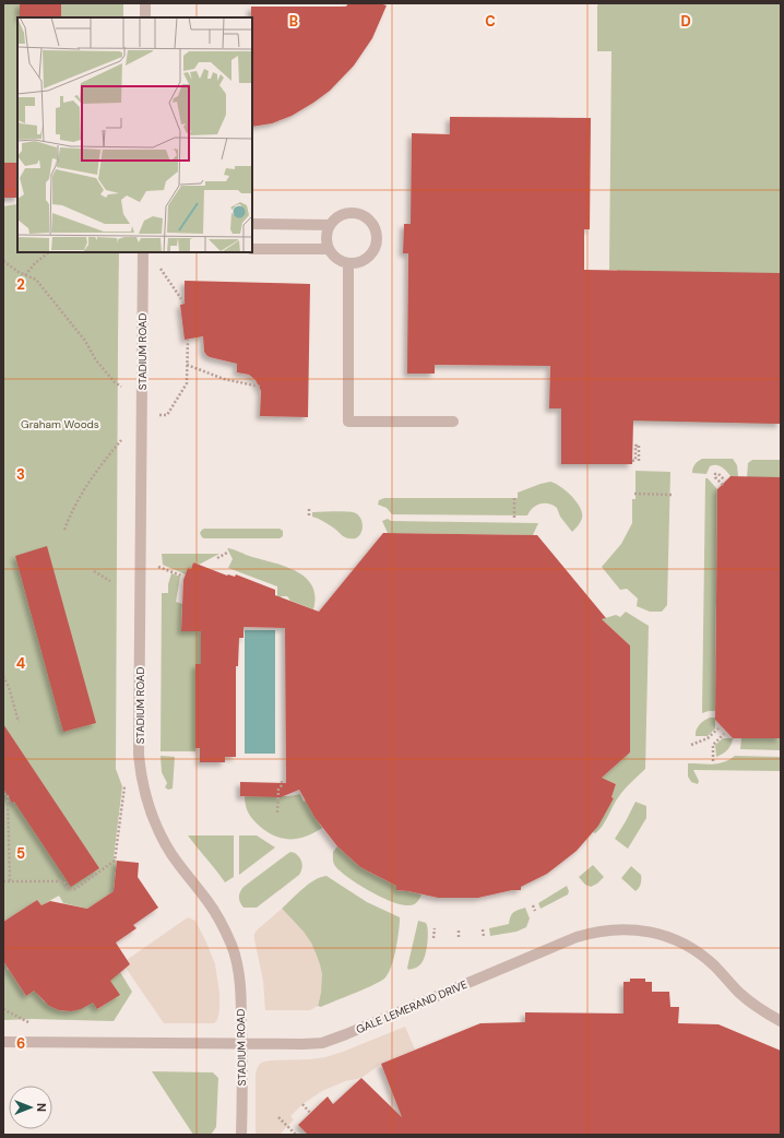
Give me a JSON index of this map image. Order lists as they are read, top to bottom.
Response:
{
  "streets": {
    "street": ["STADIUM ROAD", "GALE LEMERAND DRIVE"]
  },
  "crossings": [
    ["STADIUM ROAD", "GALE LEMERAND DRIVE"]
  ],
  "parks": ["Graham Woods"],
  "north": "right",
  "grid": {
    "columns": ["B", "C", "D"],
    "rows": [
      "2",
      "3",
      "4",
      "5",
      "6"
    ]
  }
}
